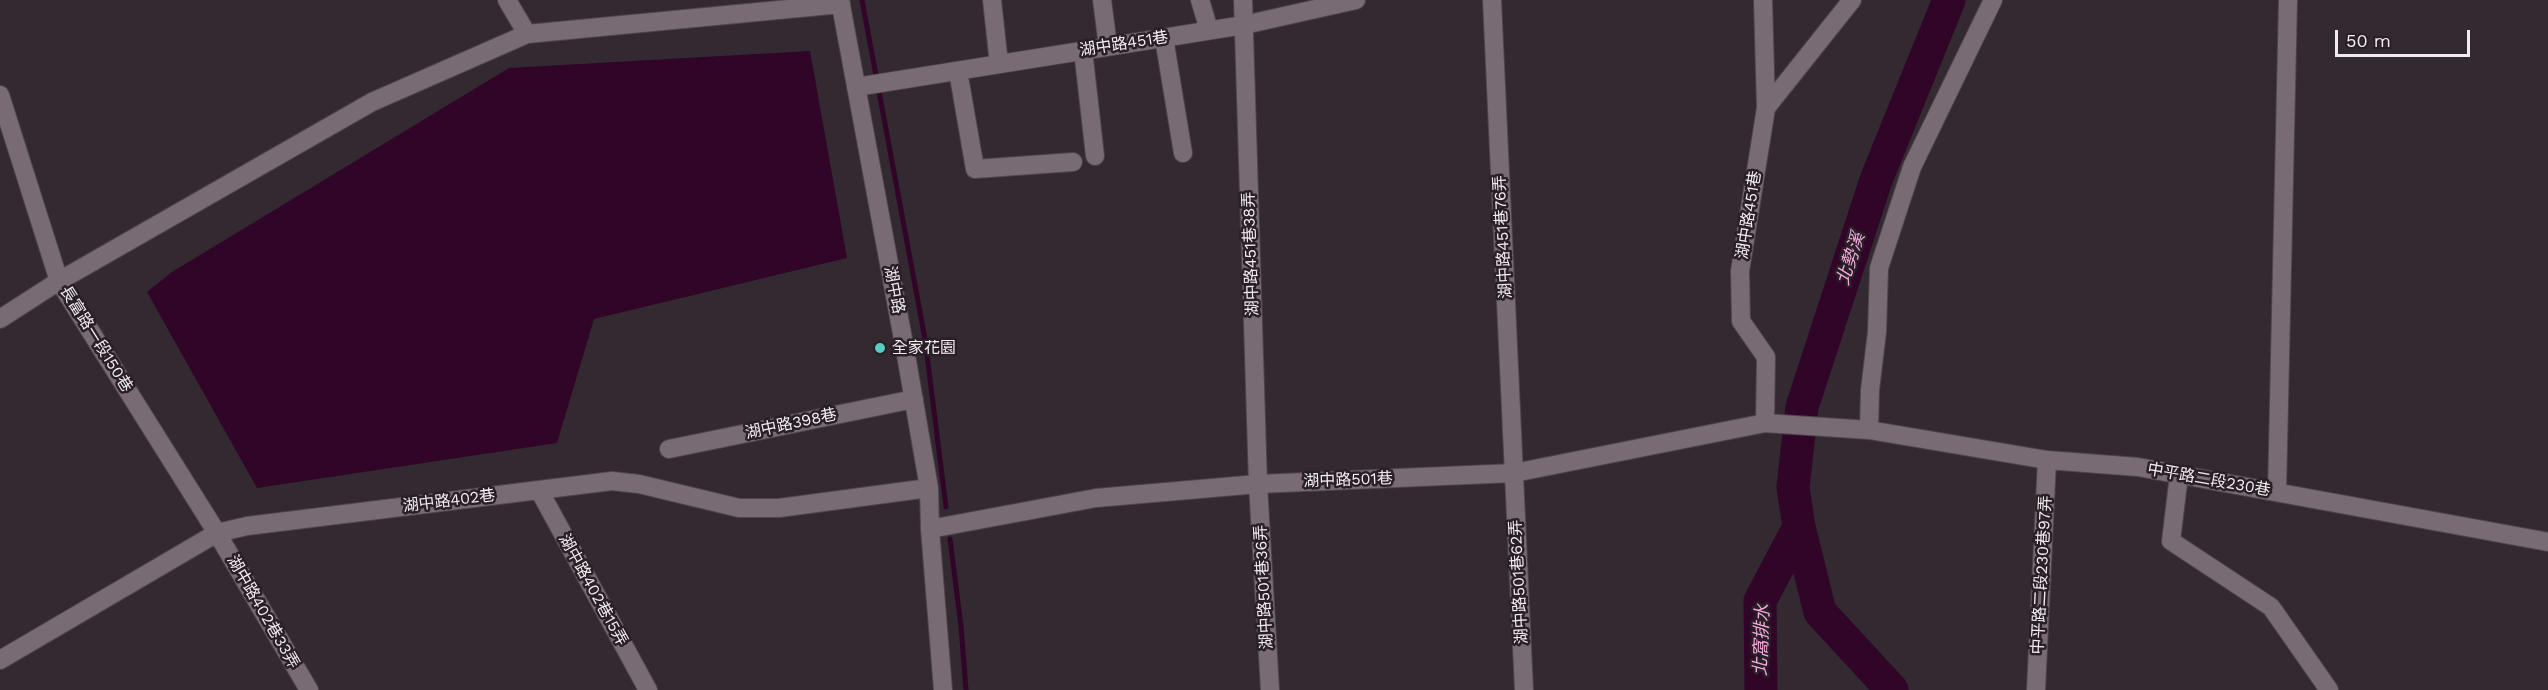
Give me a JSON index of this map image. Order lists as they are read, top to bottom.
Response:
{
  "streets": {
    "street": [
      "湖中路451巷",
      "湖中路451巷76弄",
      "湖中路451巷38弄",
      "湖中路",
      "長富路一段150巷",
      "湖中路398巷",
      "湖中路501巷",
      "中平路二段230巷",
      "湖中路402巷",
      "中平路二段230巷97弄",
      "湖中路501巷62弄",
      "湖中路501巷36弄",
      "湖中路402巷15弄",
      "湖中路402巷33弄"
    ]
  },
  "crossings": [
    ["湖中路451巷", "湖中路451巷38弄"],
    ["湖中路451巷", "湖中路"],
    ["湖中路451巷", "湖中路501巷"],
    ["湖中路451巷76弄", "湖中路501巷"],
    ["湖中路451巷76弄", "湖中路501巷62弄"],
    ["湖中路451巷38弄", "湖中路501巷"],
    ["湖中路451巷38弄", "湖中路501巷36弄"],
    ["湖中路", "湖中路398巷"],
    ["湖中路", "湖中路501巷"],
    ["湖中路", "湖中路402巷"],
    ["長富路一段150巷", "湖中路402巷"],
    ["長富路一段150巷", "湖中路402巷33弄"],
    ["湖中路501巷", "中平路二段230巷"],
    ["湖中路501巷", "湖中路501巷62弄"],
    ["湖中路501巷", "湖中路501巷36弄"],
    ["中平路二段230巷", "中平路二段230巷97弄"],
    ["湖中路402巷", "湖中路402巷15弄"],
    ["湖中路402巷", "湖中路402巷33弄"]
  ],
  "water": ["北勢溪", "北窩排水"],
  "places": ["全家花園"],
  "scale_bar": "50 m"
}
